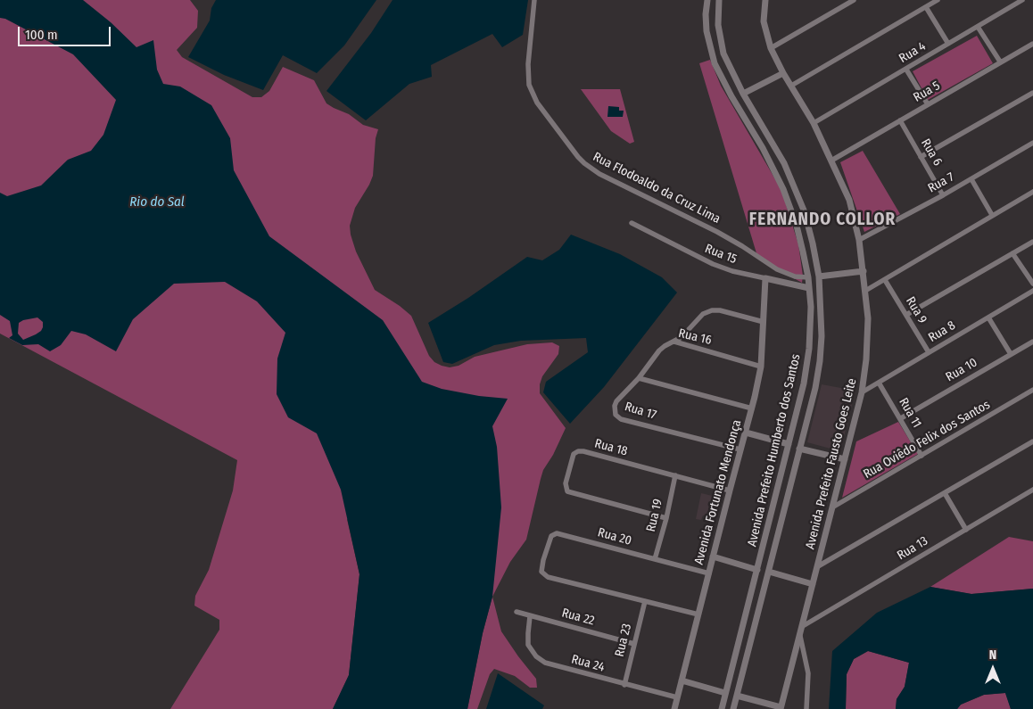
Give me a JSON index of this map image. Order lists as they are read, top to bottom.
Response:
{
  "streets": {
    "street": [
      "Rua 4",
      "Rua 5",
      "Rua 6",
      "Rua 7",
      "Rua Flodoaldo da Cruz Lima",
      "Rua 15",
      "Rua 9",
      "Rua 8",
      "Rua 16",
      "Rua 10",
      "Rua 17",
      "Rua 11",
      "Rua Oviêdo Felix dos Santos",
      "Rua 18",
      "Avenida Prefeito Humberto dos Santos",
      "Avenida Prefeito Fausto Goes Leite",
      "Avenida Fortunato Mendonça",
      "Rua 19",
      "Rua 20",
      "Rua 13",
      "Rua 22",
      "Rua 23",
      "Rua 24"
    ]
  },
  "crossings": [
    ["Rua 4", "Avenida Prefeito Fausto Goes Leite"],
    ["Rua 5", "Rua 6"],
    ["Rua 5", "Avenida Prefeito Fausto Goes Leite"],
    ["Rua 6", "Rua 7"],
    ["Rua 7", "Avenida Prefeito Fausto Goes Leite"],
    ["Rua Flodoaldo da Cruz Lima", "Avenida Prefeito Humberto dos Santos"],
    ["Rua 15", "Avenida Prefeito Humberto dos Santos"],
    ["Rua 15", "Avenida Fortunato Mendonça"],
    ["Rua 9", "Rua 8"],
    ["Rua 8", "Rua 11"],
    ["Rua 8", "Avenida Prefeito Fausto Goes Leite"],
    ["Rua 16", "Rua 17"],
    ["Rua 16", "Avenida Fortunato Mendonça"],
    ["Rua 10", "Rua 11"],
    ["Rua 17", "Avenida Fortunato Mendonça"],
    ["Rua 11", "Rua Oviêdo Felix dos Santos"],
    ["Rua Oviêdo Felix dos Santos", "Avenida Prefeito Fausto Goes Leite"],
    ["Rua 18", "Avenida Fortunato Mendonça"],
    ["Rua 18", "Rua 19"],
    ["Avenida Prefeito Fausto Goes Leite", "Rua 13"],
    ["Avenida Fortunato Mendonça", "Rua 20"],
    ["Avenida Fortunato Mendonça", "Rua 24"],
    ["Rua 19", "Rua 20"],
    ["Rua 20", "Rua 23"],
    ["Rua 22", "Rua 23"],
    ["Rua 22", "Rua 24"],
    ["Rua 23", "Rua 24"]
  ],
  "districts": ["FERNANDO COLLOR"],
  "water": ["Rio do Sal"],
  "scale_bar": "100 m",
  "north": "top"
}
